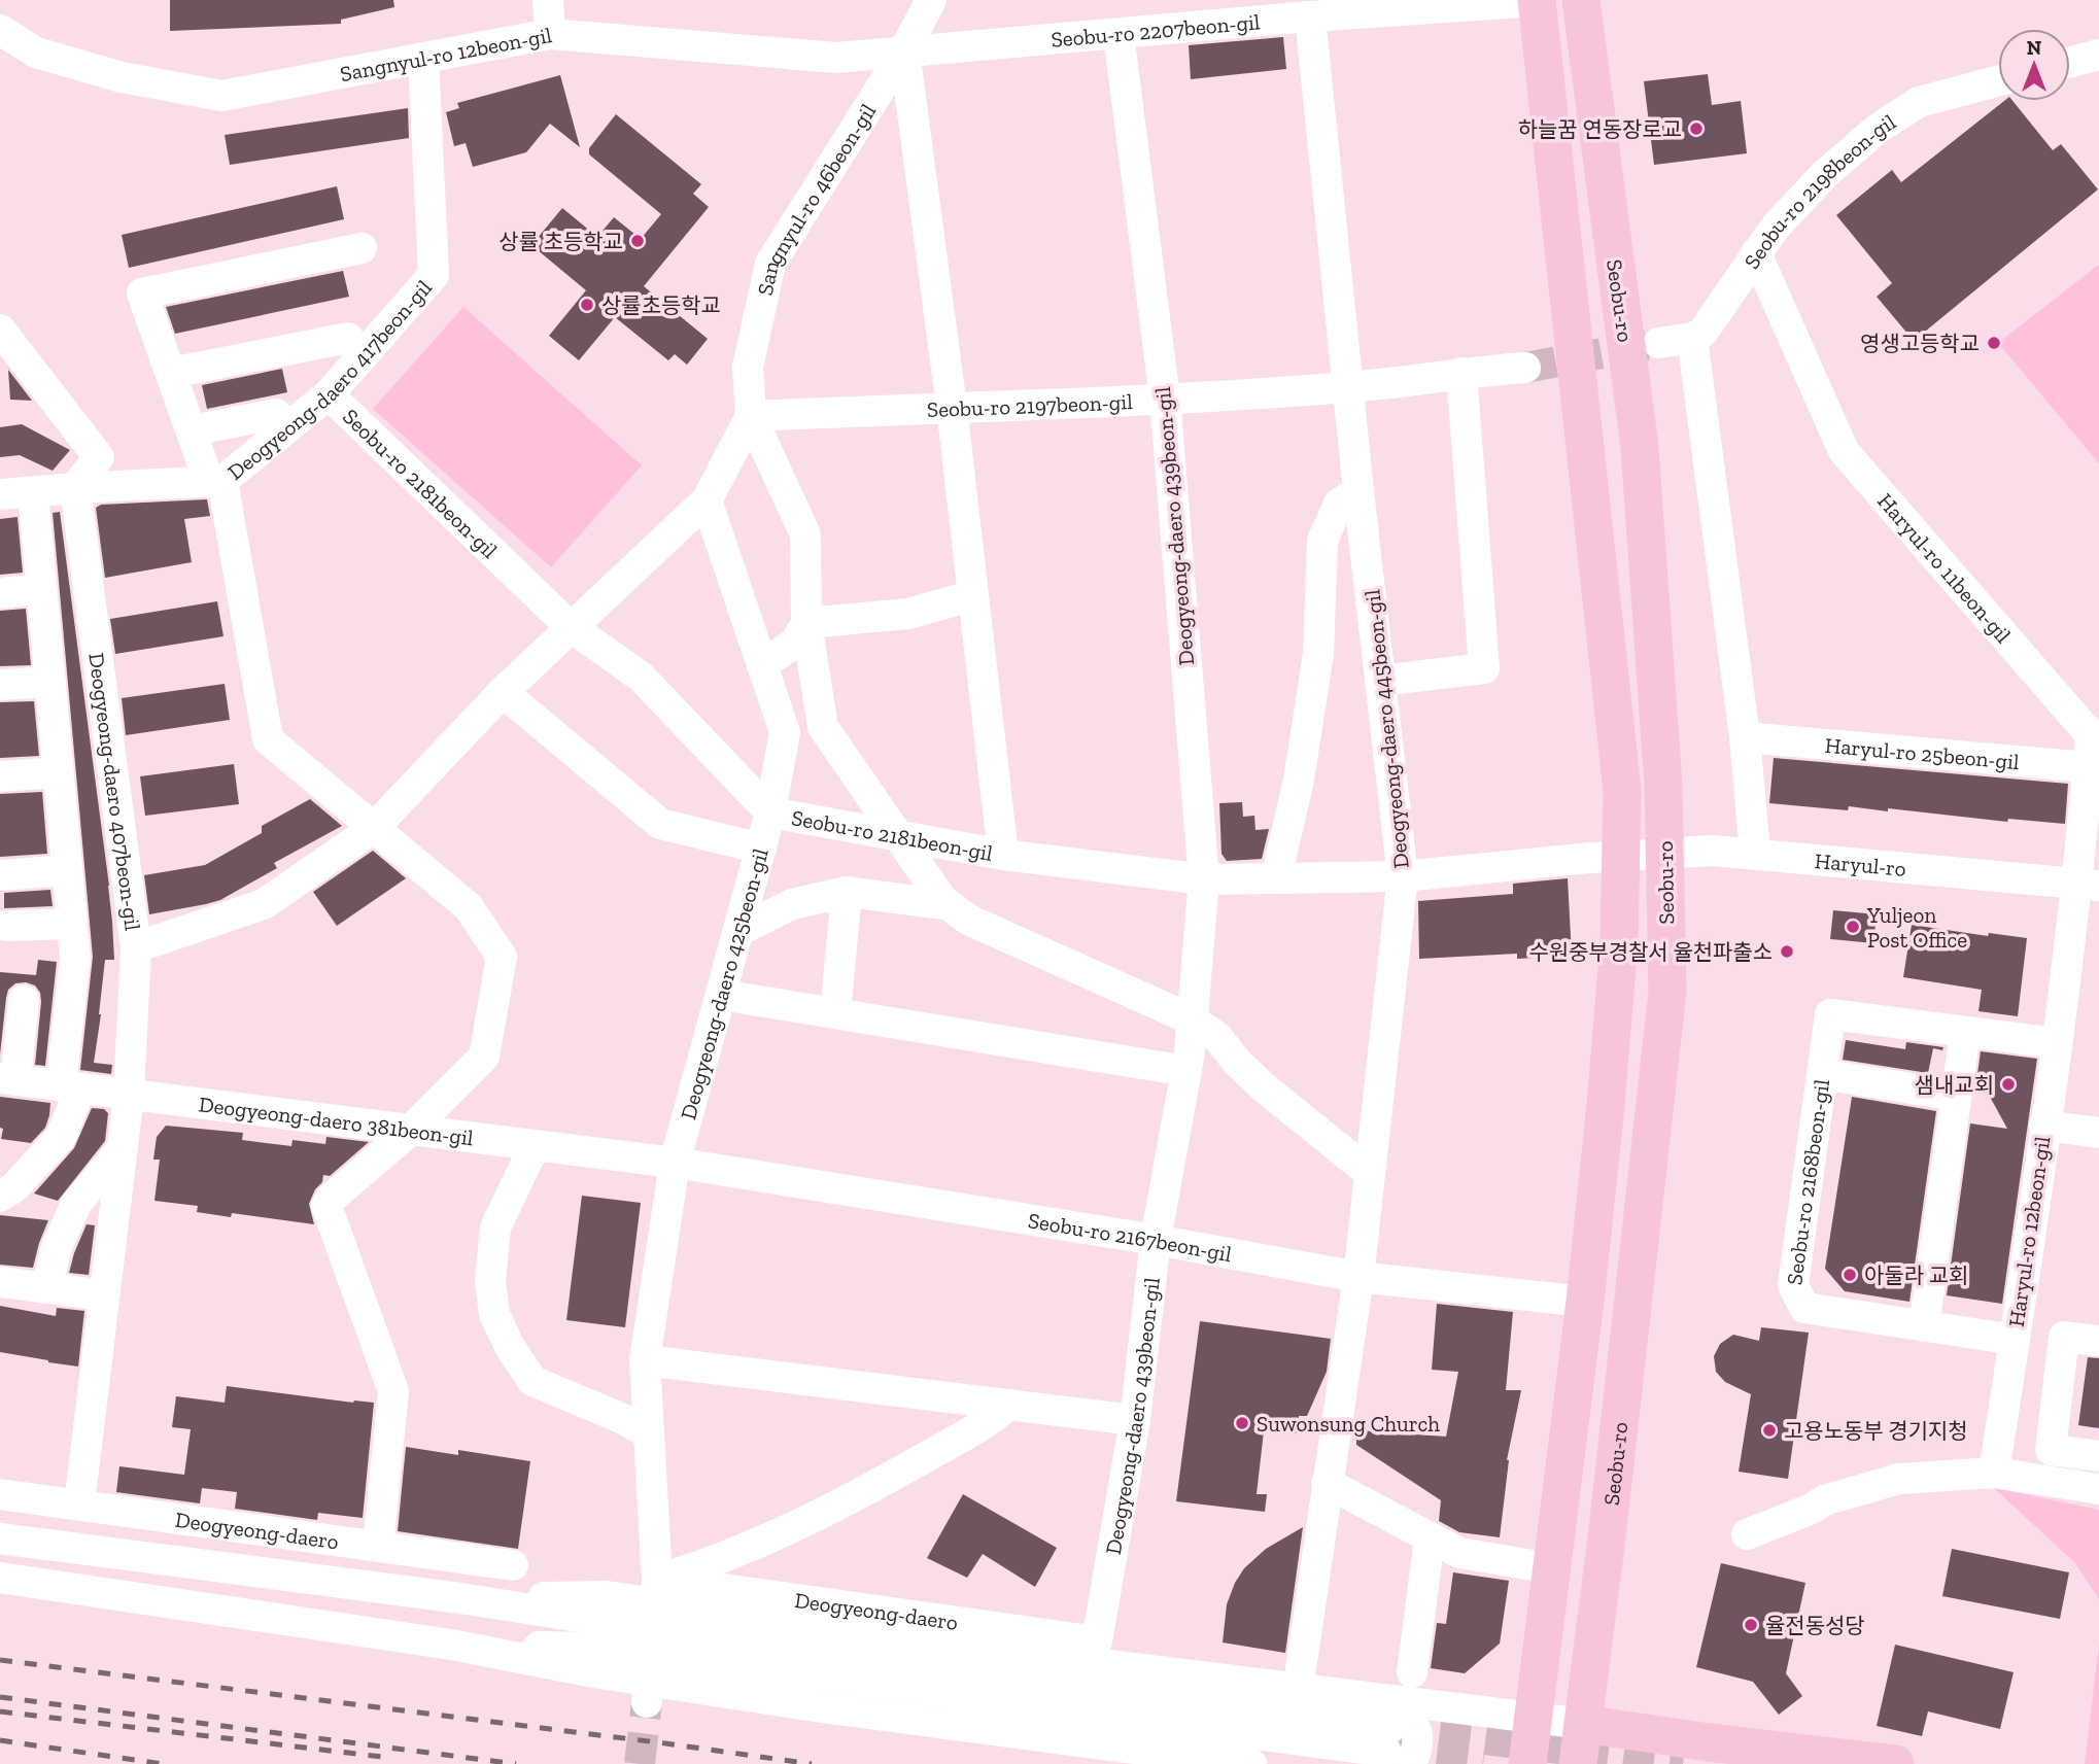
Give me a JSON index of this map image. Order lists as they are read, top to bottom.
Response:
{
  "streets": {
    "main road": ["Seobu-ro"],
    "street": [
      "Seobu-ro 2207beon-gil",
      "Sangnyul-ro 12beon-gil",
      "Seobu-ro 2198beon-gil",
      "Sangnyul-ro 46beon-gil",
      "Deogyeong-daero 417beon-gil",
      "Seobu-ro 2197beon-gil",
      "Seobu-ro 2181beon-gil",
      "Deogyeong-daero 439beon-gil",
      "Haryul-ro 11beon-gil",
      "Deogyeong-daero 445beon-gil",
      "Haryul-ro 25beon-gil",
      "Deogyeong-daero 407beon-gil",
      "Haryul-ro",
      "Deogyeong-daero 425beon-gil",
      "Deogyeong-daero 381beon-gil",
      "Seobu-ro 2168beon-gil",
      "Haryul-ro 12beon-gil",
      "Seobu-ro 2167beon-gil",
      "Deogyeong-daero"
    ]
  },
  "crossings": [
    ["Seobu-ro 2207beon-gil", "Sangnyul-ro 12beon-gil"],
    ["Seobu-ro 2207beon-gil", "Sangnyul-ro 46beon-gil"],
    ["Seobu-ro 2207beon-gil", "Seobu-ro"],
    ["Seobu-ro 2207beon-gil", "Deogyeong-daero 439beon-gil"],
    ["Seobu-ro 2207beon-gil", "Deogyeong-daero 445beon-gil"],
    ["Sangnyul-ro 12beon-gil", "Sangnyul-ro 46beon-gil"],
    ["Sangnyul-ro 12beon-gil", "Deogyeong-daero 417beon-gil"],
    ["Seobu-ro 2198beon-gil", "Haryul-ro 11beon-gil"],
    ["Sangnyul-ro 46beon-gil", "Seobu-ro 2197beon-gil"],
    ["Seobu-ro", "Seobu-ro 2181beon-gil"],
    ["Seobu-ro", "Haryul-ro"],
    ["Seobu-ro", "Seobu-ro 2167beon-gil"],
    ["Deogyeong-daero 417beon-gil", "Seobu-ro 2181beon-gil"],
    ["Deogyeong-daero 417beon-gil", "Deogyeong-daero 381beon-gil"],
    ["Deogyeong-daero 417beon-gil", "Deogyeong-daero"],
    ["Seobu-ro 2197beon-gil", "Deogyeong-daero 439beon-gil"],
    ["Seobu-ro 2197beon-gil", "Deogyeong-daero 445beon-gil"],
    ["Seobu-ro 2181beon-gil", "Deogyeong-daero 439beon-gil"],
    ["Seobu-ro 2181beon-gil", "Deogyeong-daero 445beon-gil"],
    ["Seobu-ro 2181beon-gil", "Haryul-ro"],
    ["Seobu-ro 2181beon-gil", "Deogyeong-daero 425beon-gil"],
    ["Deogyeong-daero 439beon-gil", "Seobu-ro 2167beon-gil"],
    ["Deogyeong-daero 439beon-gil", "Deogyeong-daero"],
    ["Haryul-ro 11beon-gil", "Haryul-ro 25beon-gil"],
    ["Haryul-ro 11beon-gil", "Haryul-ro"],
    ["Haryul-ro 11beon-gil", "Haryul-ro 12beon-gil"],
    ["Deogyeong-daero 445beon-gil", "Seobu-ro 2167beon-gil"],
    ["Deogyeong-daero 407beon-gil", "Deogyeong-daero 381beon-gil"],
    ["Deogyeong-daero 407beon-gil", "Deogyeong-daero"],
    ["Haryul-ro", "Haryul-ro 12beon-gil"],
    ["Deogyeong-daero 425beon-gil", "Deogyeong-daero 381beon-gil"],
    ["Deogyeong-daero 425beon-gil", "Seobu-ro 2167beon-gil"],
    ["Deogyeong-daero 425beon-gil", "Deogyeong-daero"],
    ["Deogyeong-daero 381beon-gil", "Seobu-ro 2167beon-gil"],
    ["Seobu-ro 2168beon-gil", "Haryul-ro 12beon-gil"]
  ],
  "places": [
    "하늘꿈 연동장로교",
    "상률 초등학교",
    "상률초등학교",
    "영생고등학교",
    "Yuljeon Post Office",
    "수원중부경찰서 율천파출소",
    "샘내교회",
    "아둘라 교회",
    "Suwonsung Church",
    "고용노동부 경기지청",
    "율전동성당"
  ],
  "north": "top"
}
